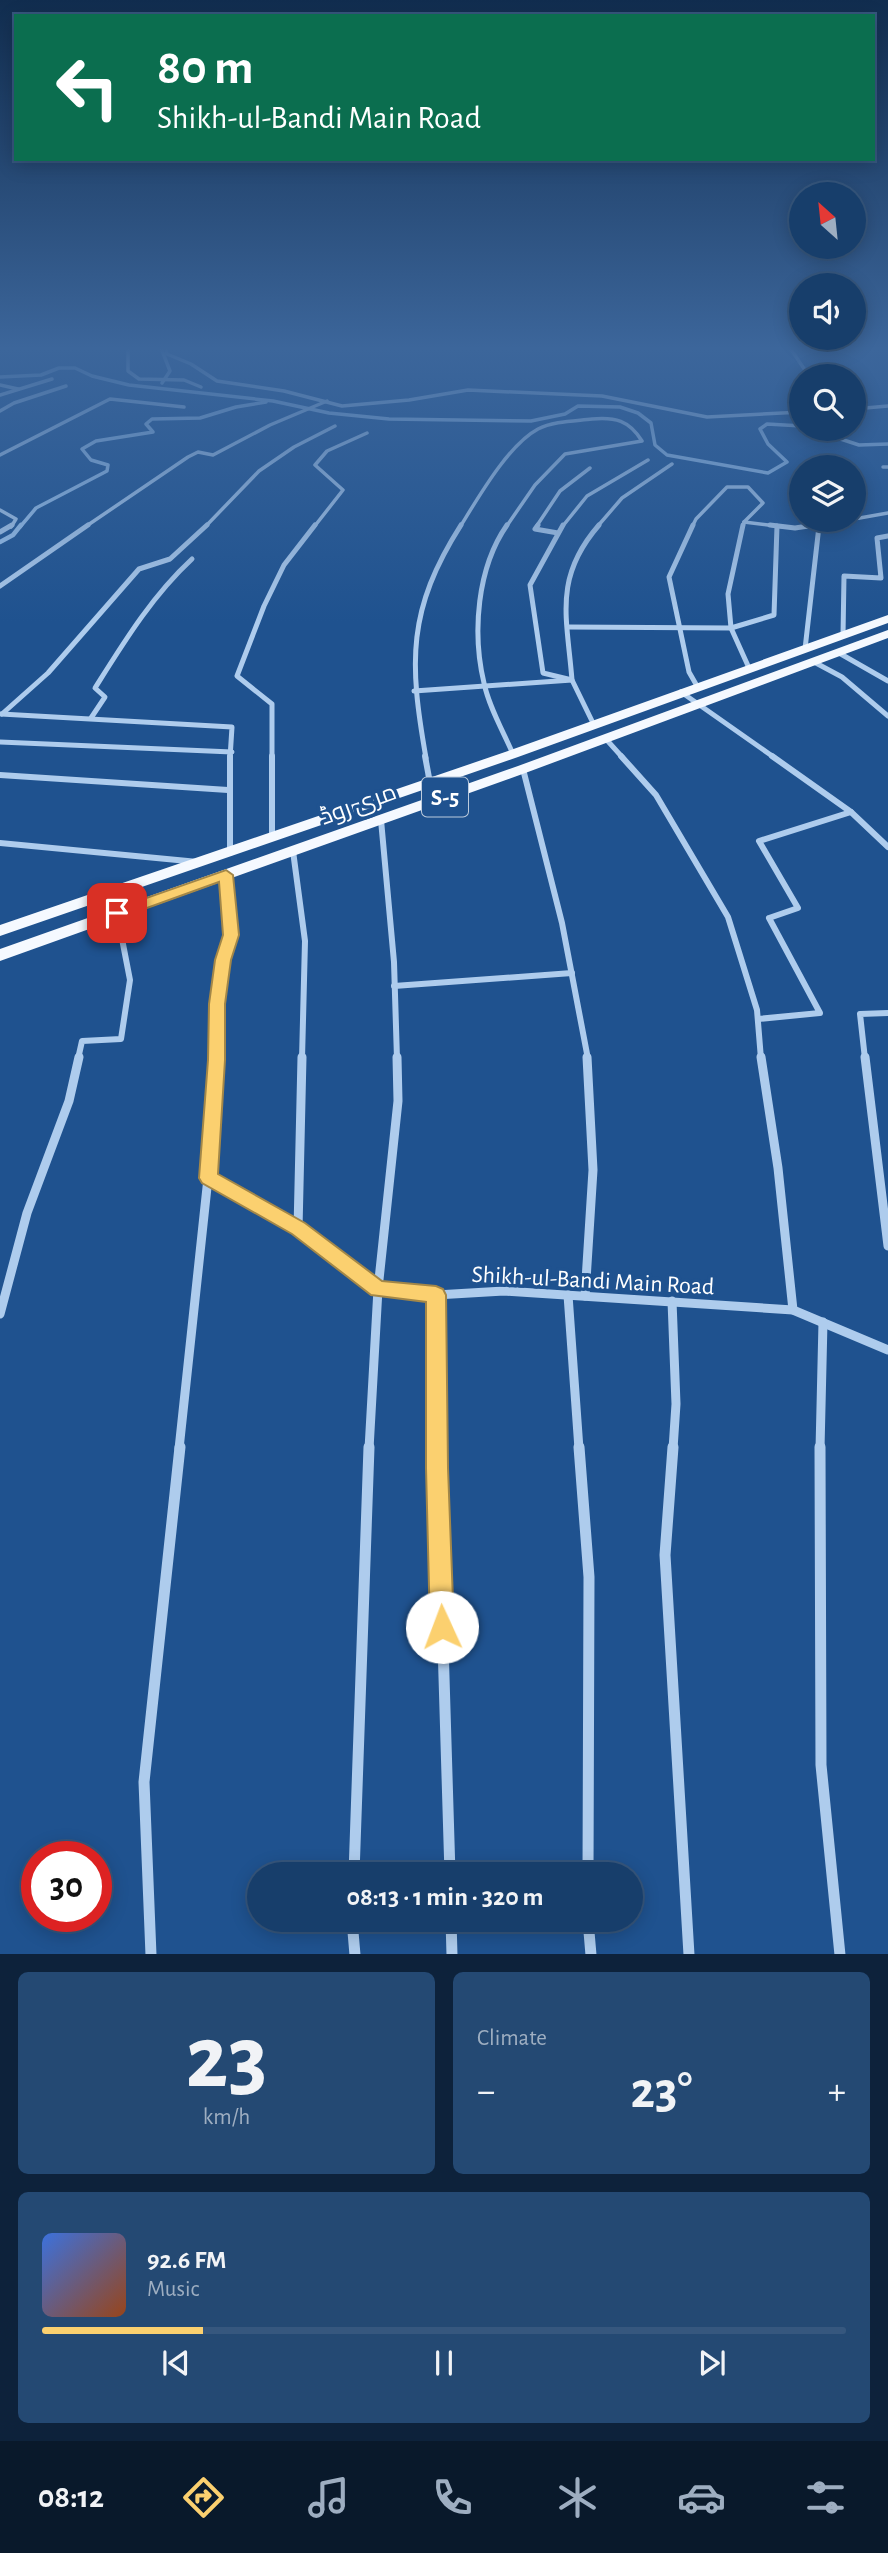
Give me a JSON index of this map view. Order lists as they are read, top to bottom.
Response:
{
  "streets": {
    "main road": ["S-5", "مری روڈ"],
    "street": ["Shikh-ul-Bandi Main Road"]
  },
  "north": "top left",
  "page": {
    "turn": ["80 m", "Shikh-ul-Bandi Main Road"],
    "limit": "30",
    "trip": "08:13 · 1 min · 320 m",
    "tile": [
      ["23", "km/h"],
      "Climate"
    ],
    "heat": ["−", "23°", "+"],
    "song": ["92.6 FM", "Music"],
    "tabs": "08:12"
  }
}
